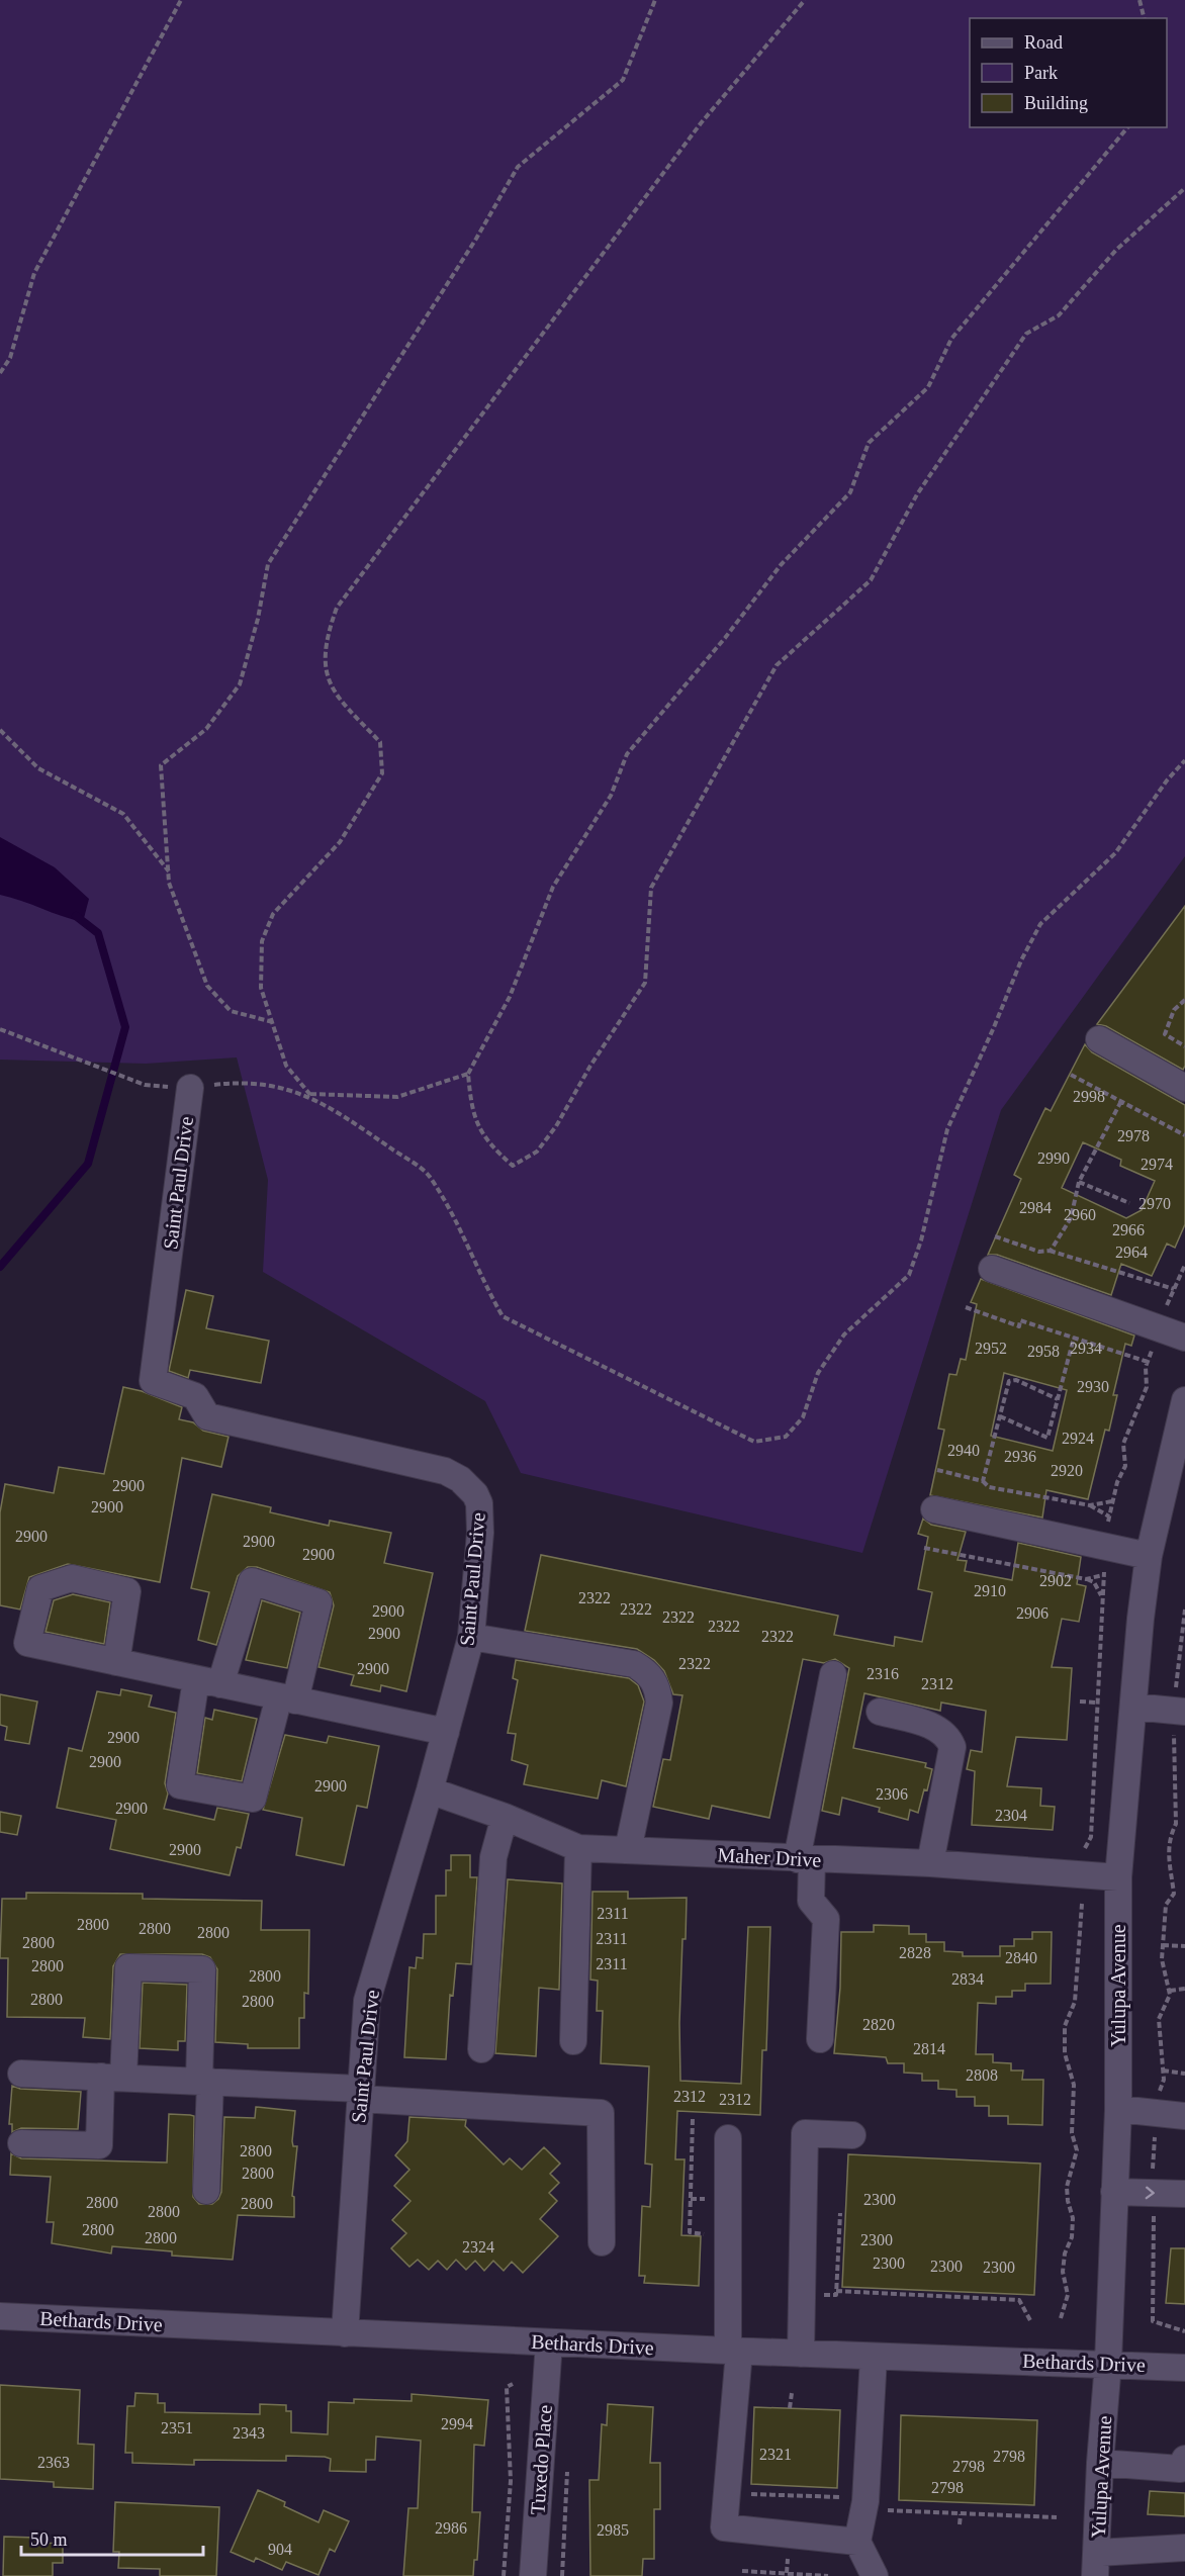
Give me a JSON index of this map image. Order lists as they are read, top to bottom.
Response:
{
  "streets": {
    "street": [
      "Saint Paul Drive",
      "Maher Drive",
      "Yulupa Avenue",
      "Bethards Drive",
      "Tuxedo Place"
    ]
  },
  "crossings": [
    ["Saint Paul Drive", "Maher Drive"],
    ["Saint Paul Drive", "Bethards Drive"],
    ["Maher Drive", "Yulupa Avenue"],
    ["Yulupa Avenue", "Bethards Drive"],
    ["Bethards Drive", "Tuxedo Place"]
  ],
  "house_numbers": [
    "2998",
    "2978",
    "2990",
    "2974",
    "2970",
    "2984",
    "2960",
    "2966",
    "2964",
    "2952",
    "2934",
    "2958",
    "2930",
    "2924",
    "2940",
    "2936",
    "2920",
    "2900",
    "2900",
    "2900",
    "2900",
    "2900",
    "2902",
    "2910",
    "2322",
    "2322",
    "2900",
    "2906",
    "2322",
    "2322",
    "2900",
    "2322",
    "2322",
    "2900",
    "2316",
    "2312",
    "2900",
    "2900",
    "2900",
    "2306",
    "2900",
    "2304",
    "2900",
    "2311",
    "2800",
    "2800",
    "2800",
    "2311",
    "2800",
    "2828",
    "2840",
    "2311",
    "2800",
    "2800",
    "2834",
    "2800",
    "2800",
    "2820",
    "2814",
    "2808",
    "2312",
    "2312",
    "2800",
    "2800",
    "2300",
    "2800",
    "2800",
    "2800",
    "2800",
    "2800",
    "2300",
    "2324",
    "2300",
    "2300",
    "2300",
    "2994",
    "2351",
    "2343",
    "2321",
    "2798",
    "2363",
    "2798",
    "2798",
    "2986",
    "2985",
    "904"
  ],
  "legend": ["Road", "Park", "Building"],
  "scale_bar": "50 m"
}
